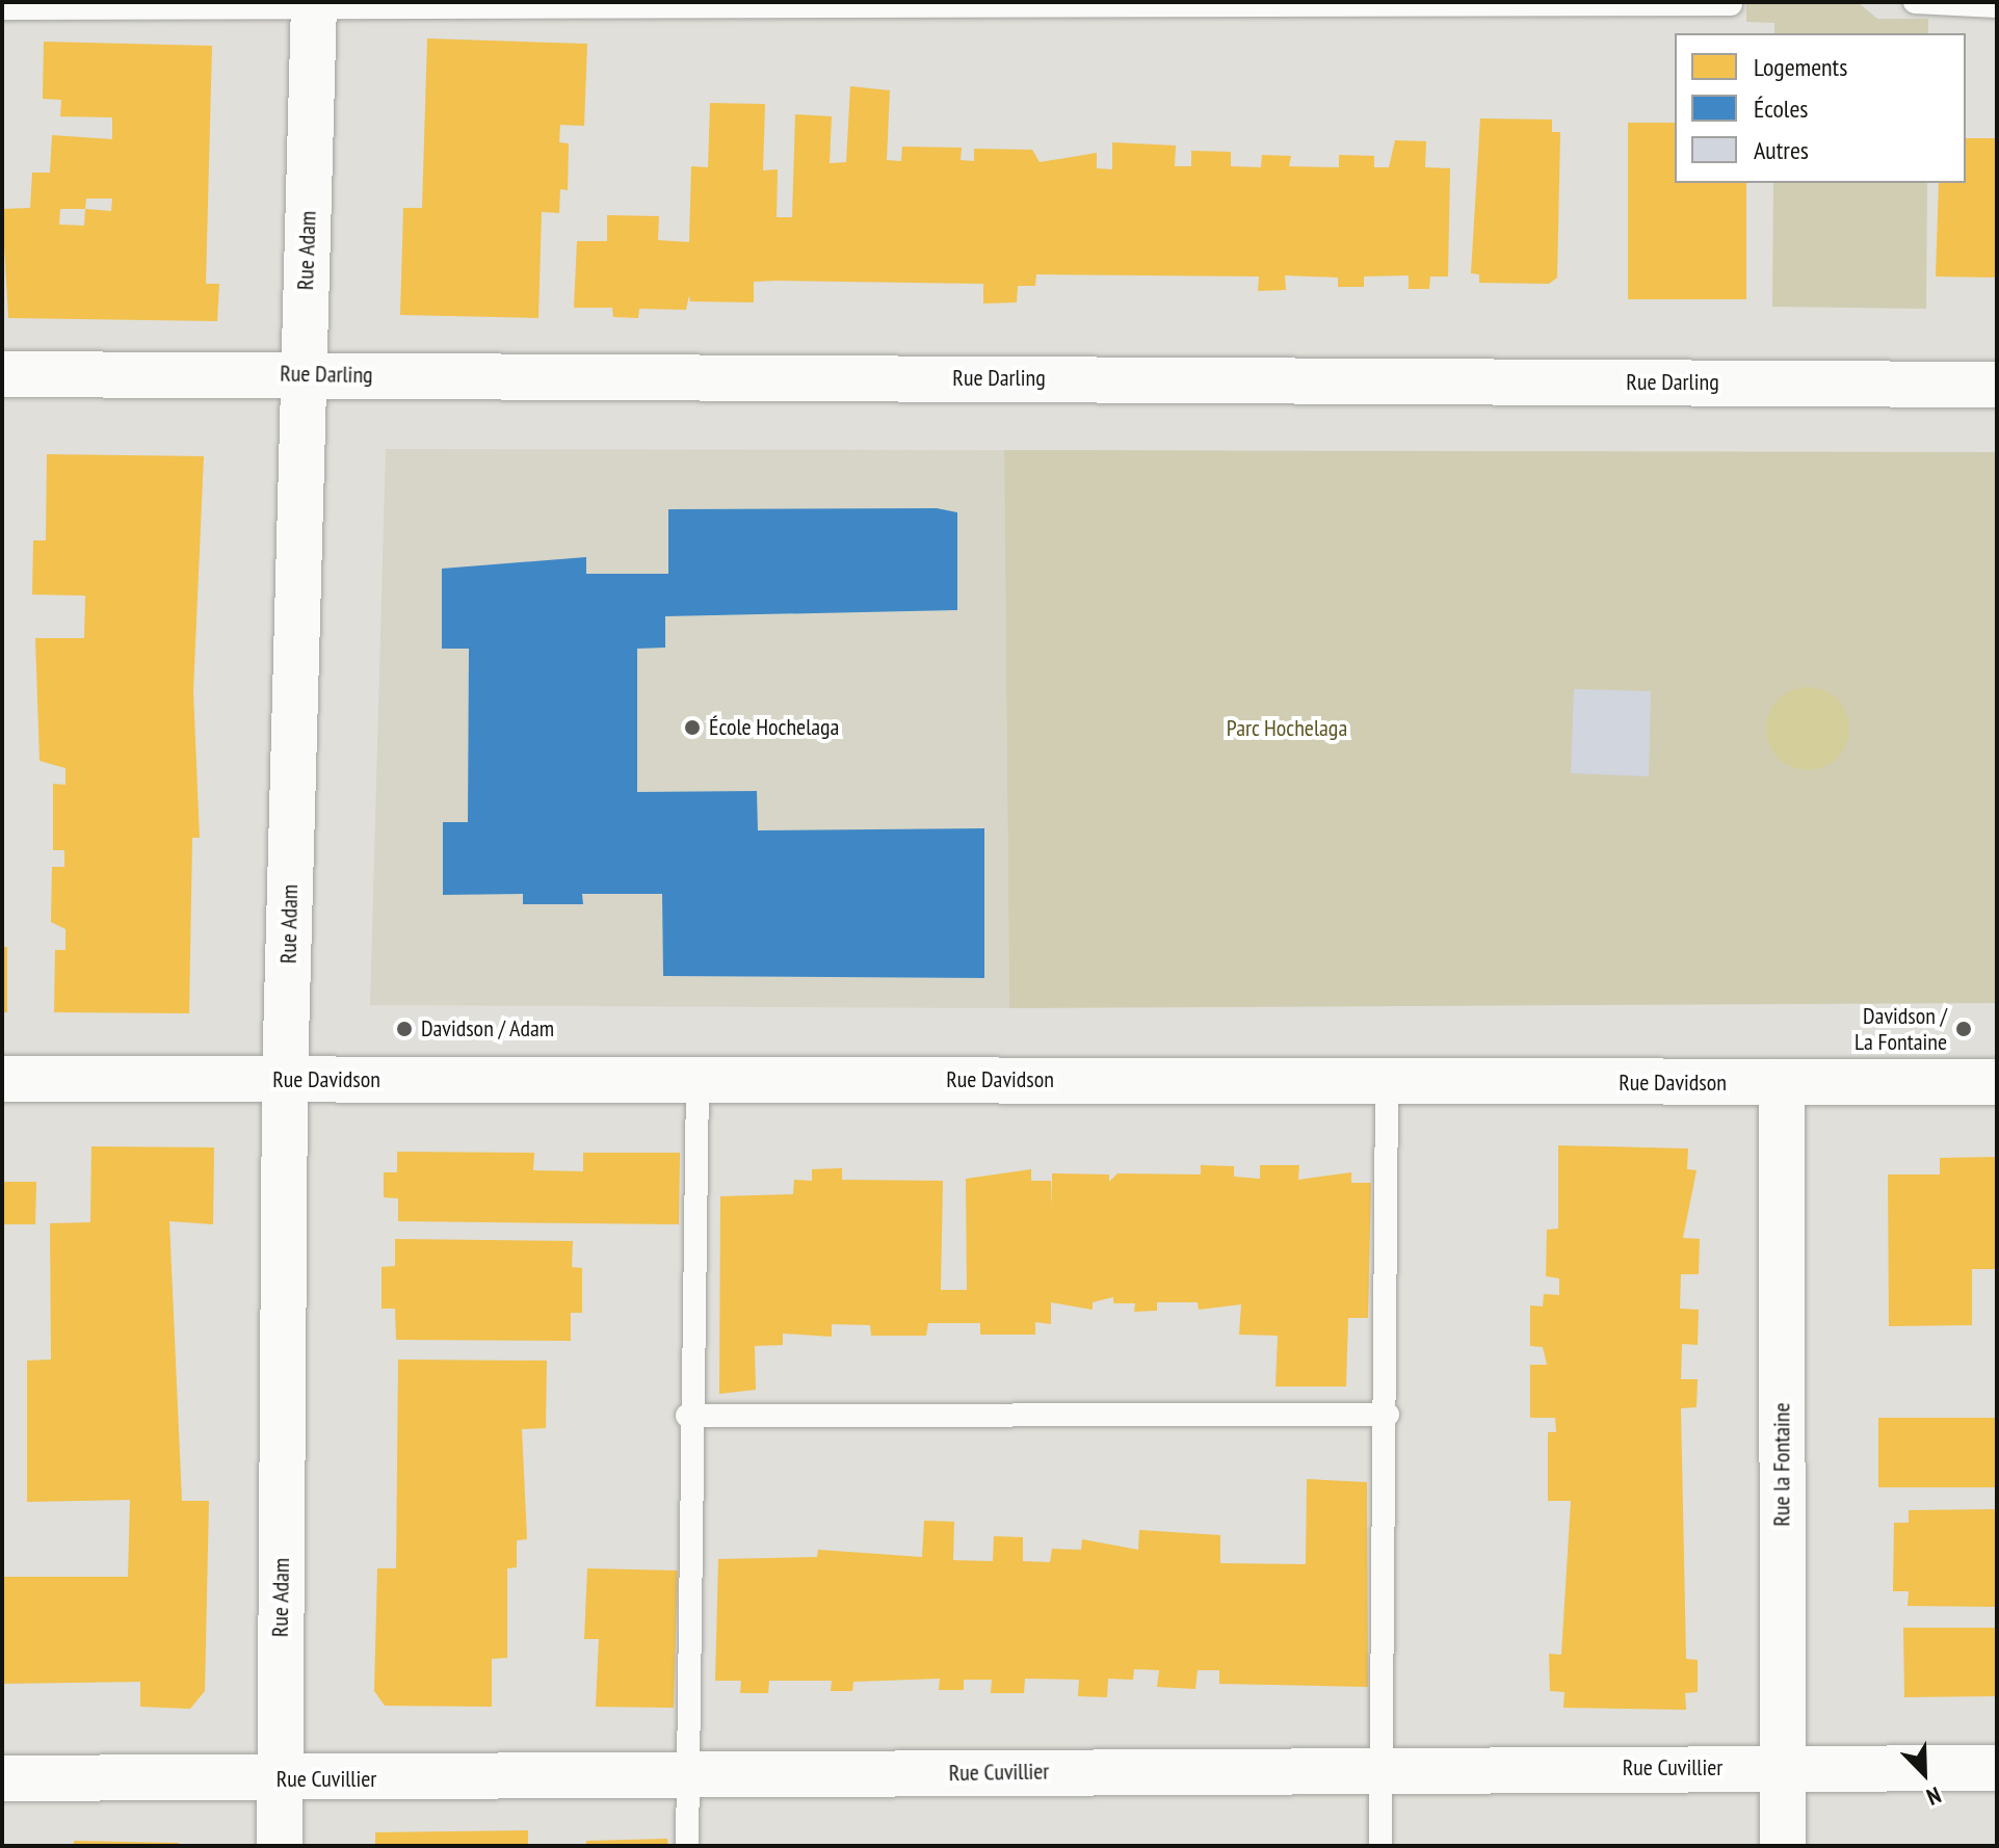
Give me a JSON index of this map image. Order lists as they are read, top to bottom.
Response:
{
  "streets": {
    "street": [
      "Rue Adam",
      "Rue Darling",
      "Rue Davidson",
      "Rue la Fontaine",
      "Rue Cuvillier"
    ]
  },
  "crossings": [
    ["Rue Adam", "Rue Darling"],
    ["Rue Adam", "Rue Davidson"],
    ["Rue Adam", "Rue Cuvillier"],
    ["Rue Davidson", "Rue la Fontaine"],
    ["Rue la Fontaine", "Rue Cuvillier"]
  ],
  "parks": ["Parc Hochelaga"],
  "places": ["École Hochelaga", "Davidson / Adam", "Davidson / La Fontaine"],
  "legend": ["Logements", "Écoles", "Autres"],
  "north": "bottom right"
}
